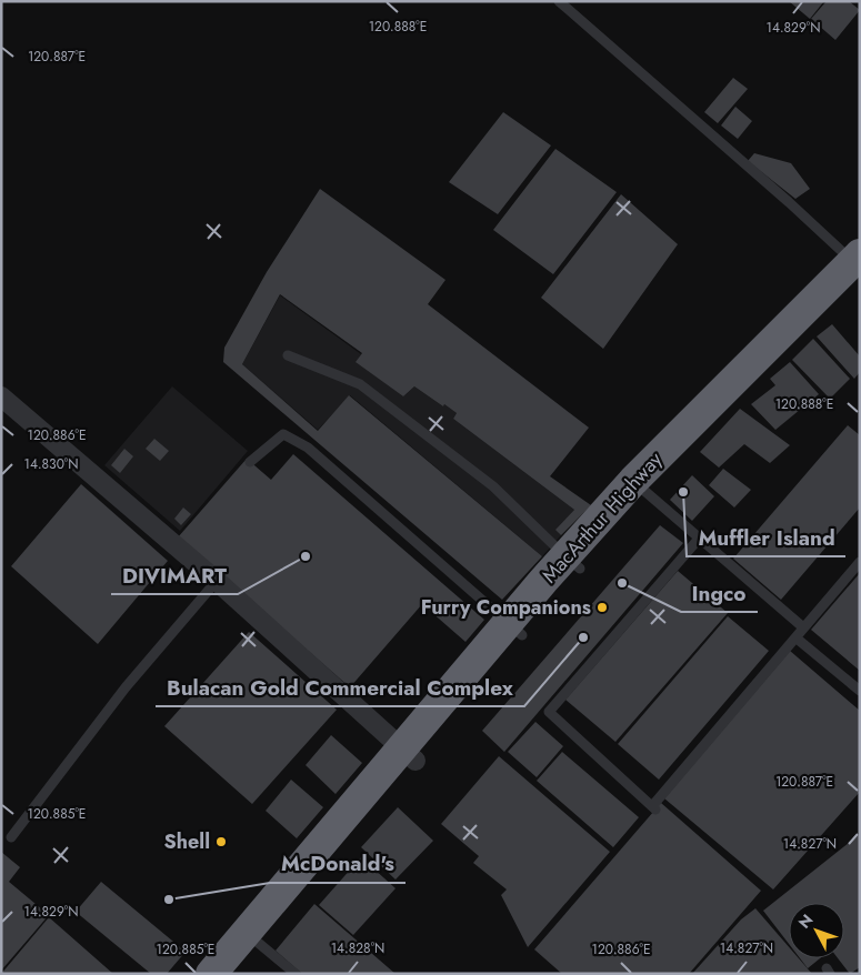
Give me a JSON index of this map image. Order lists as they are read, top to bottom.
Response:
{
  "streets": {
    "highway": ["MacArthur Highway"]
  },
  "places": [
    "Muffler Island",
    "DIVIMART",
    "Ingco",
    "Furry Companions",
    "Bulacan Gold Commercial Complex",
    "Shell",
    "McDonald's"
  ],
  "north": "top left",
  "coordinates": [
    "120.888°E",
    "14.829°N",
    "120.887°E",
    "120.886°E",
    "14.830°N",
    "120.885°E",
    "14.827°N",
    "14.828°N"
  ]
}
